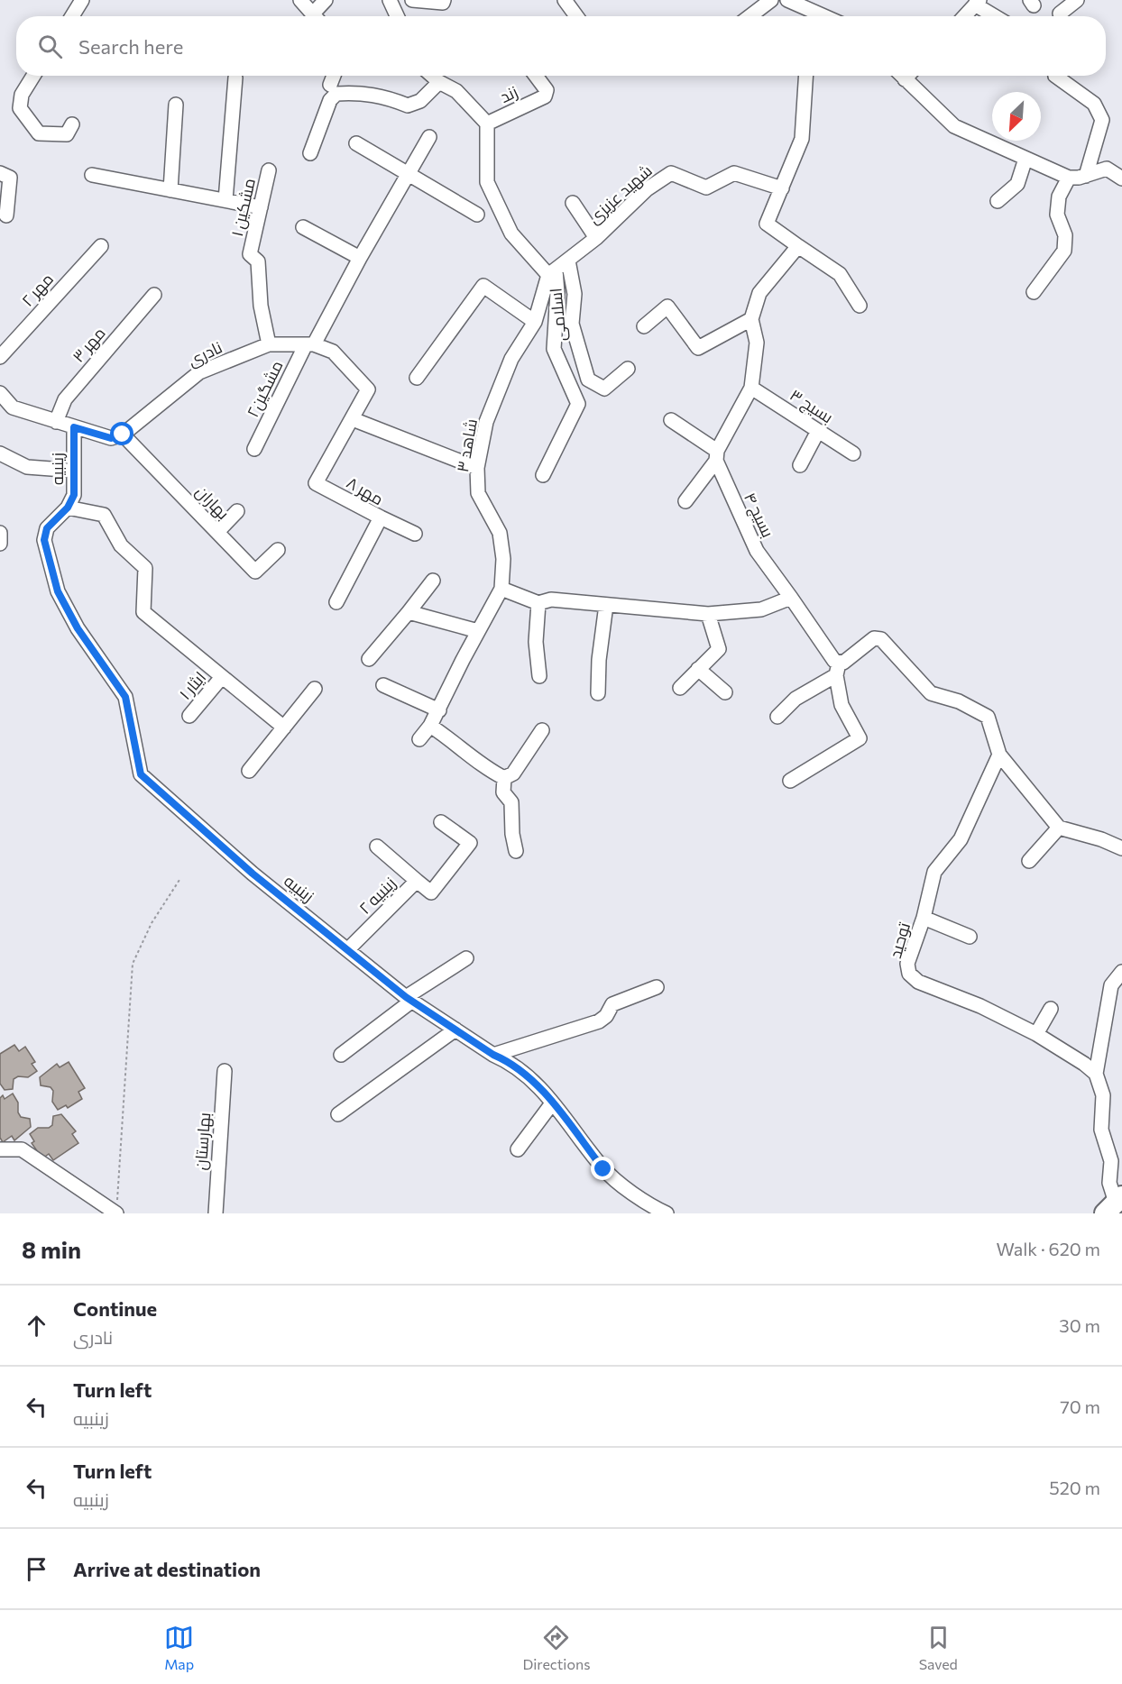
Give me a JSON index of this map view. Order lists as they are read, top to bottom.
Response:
{
  "streets": {
    "street": [
      "زند",
      "شهید عزیزی",
      "مشکین ۱",
      "مهر ۲",
      "اسلامی",
      "مهر ۳",
      "نادری",
      "مشگین۲",
      "بسیج ۳",
      "شاهد ۳",
      "زینبیه",
      "مهر ۸",
      "بهاران",
      "بسیج ۴",
      "ایثار ۱",
      "زینبیه ۲",
      "توحید",
      "بهارستان"
    ]
  },
  "crossings": [
    ["شهید عزیزی", "اسلامی"],
    ["شهید عزیزی", "شاهد ۳"],
    ["مشکین ۱", "نادری"],
    ["نادری", "مشگین۲"],
    ["نادری", "مهر ۸"],
    ["نادری", "بهاران"],
    ["زینبیه", "ایثار ۱"],
    ["زینبیه", "زینبیه ۲"]
  ],
  "north": "bottom left",
  "page": {
    "search": "Search here",
    "heading": ["8 min", "Walk · 620 m"],
    "list": [
      ["Continue", "نادری", "30 m"],
      ["Turn left", "زینبیه", "70 m"],
      ["Turn left", "زینبیه", "520 m"],
      "Arrive at destination"
    ],
    "nav": ["Map", "Directions", "Saved"]
  }
}
